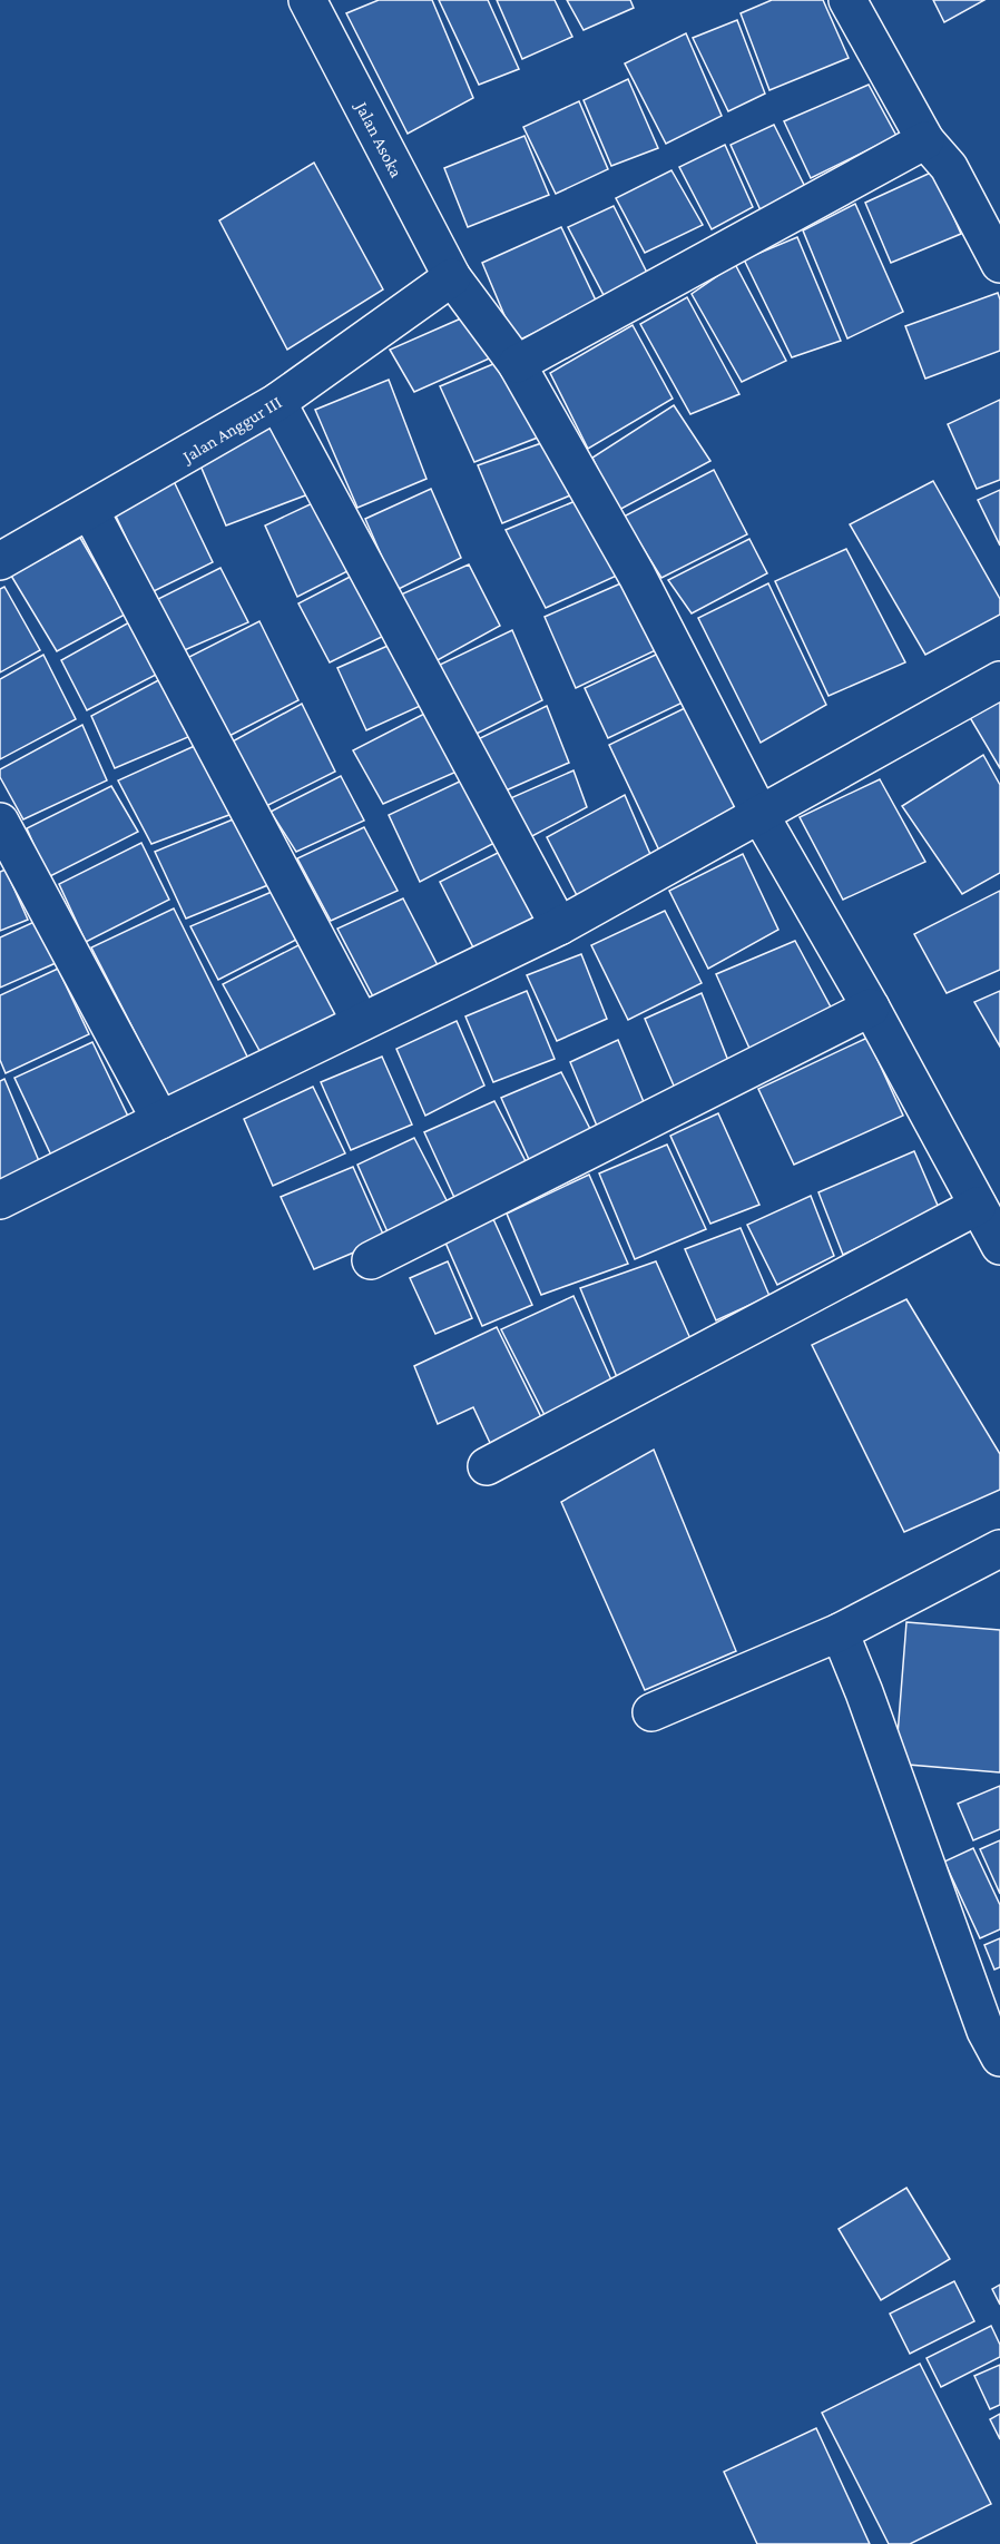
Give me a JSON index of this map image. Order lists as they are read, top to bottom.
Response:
{
  "streets": {
    "street": ["Jalan Asoka", "Jalan Anggur III"]
  },
  "crossings": [
    ["Jalan Asoka", "Jalan Anggur III"]
  ]
}
